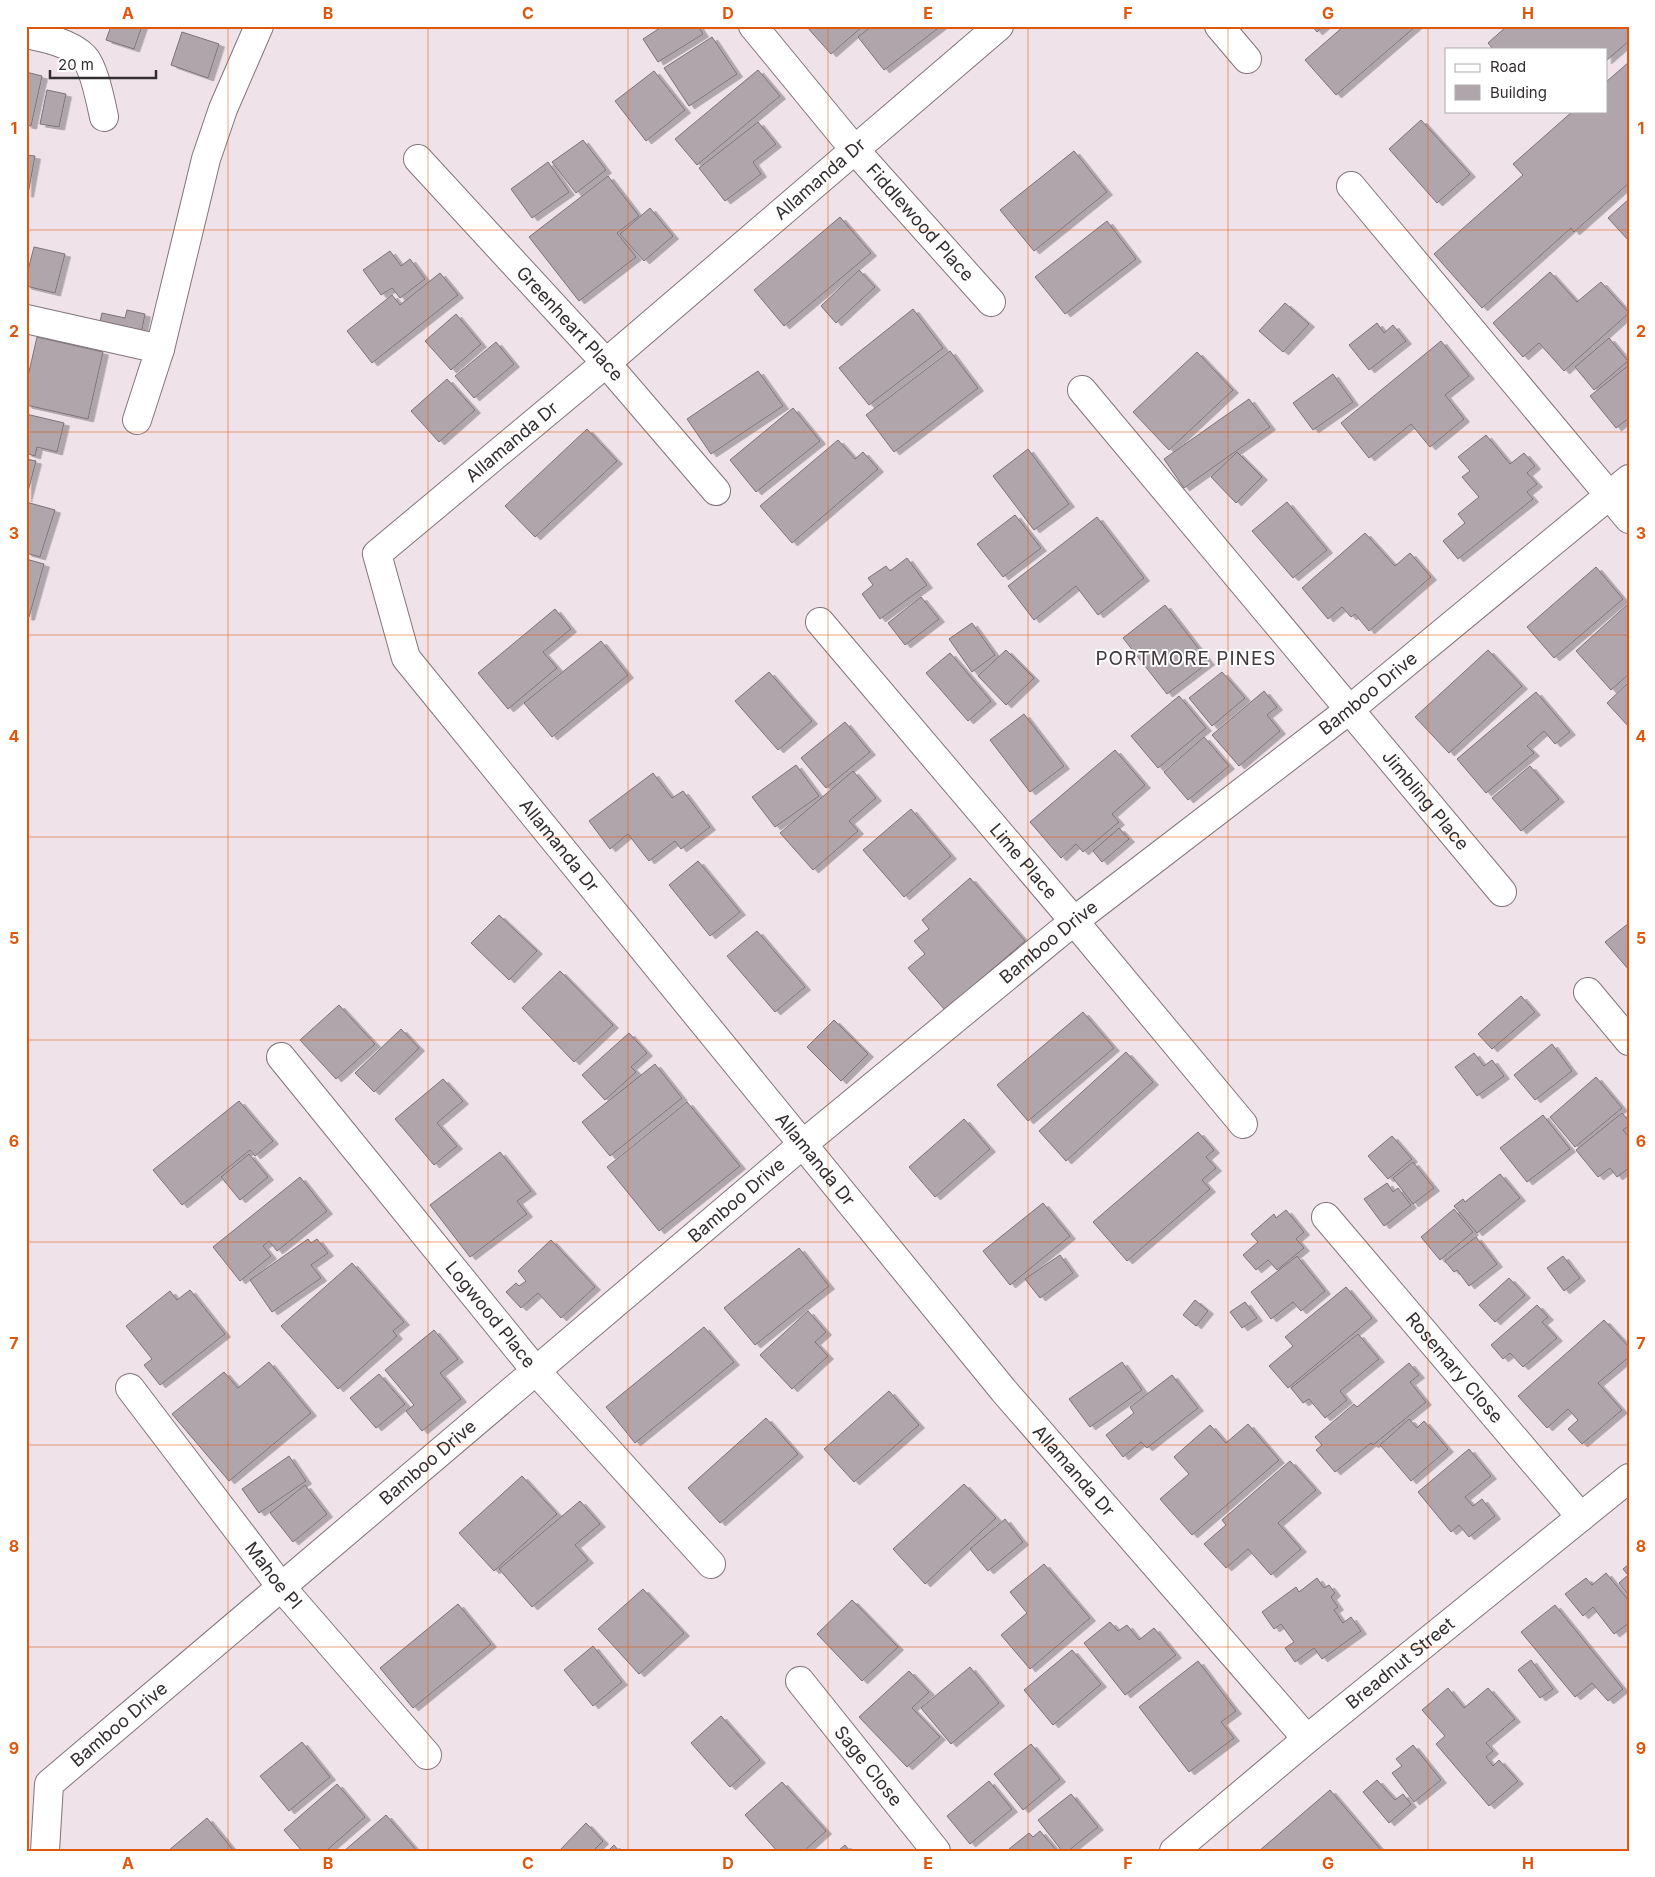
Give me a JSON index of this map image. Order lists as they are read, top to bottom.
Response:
{
  "streets": {
    "street": [
      "Allamanda Dr",
      "Fiddlewood Place",
      "Greenheart Place",
      "Bamboo Drive",
      "Jimbling Place",
      "Lime Place",
      "Logwood Place",
      "Rosemary Close",
      "Mahoe Pl",
      "Breadnut Street",
      "Sage Close"
    ]
  },
  "crossings": [
    ["Allamanda Dr", "Fiddlewood Place"],
    ["Allamanda Dr", "Greenheart Place"],
    ["Allamanda Dr", "Bamboo Drive"],
    ["Allamanda Dr", "Breadnut Street"],
    ["Bamboo Drive", "Jimbling Place"],
    ["Bamboo Drive", "Lime Place"],
    ["Bamboo Drive", "Logwood Place"],
    ["Bamboo Drive", "Mahoe Pl"],
    ["Rosemary Close", "Breadnut Street"]
  ],
  "districts": ["PORTMORE PINES"],
  "legend": ["Road", "Building"],
  "scale_bar": "20 m",
  "grid": {
    "columns": [
      "A",
      "B",
      "C",
      "D",
      "E",
      "F",
      "G",
      "H"
    ],
    "rows": [
      "1",
      "2",
      "3",
      "4",
      "5",
      "6",
      "7",
      "8",
      "9"
    ]
  }
}
